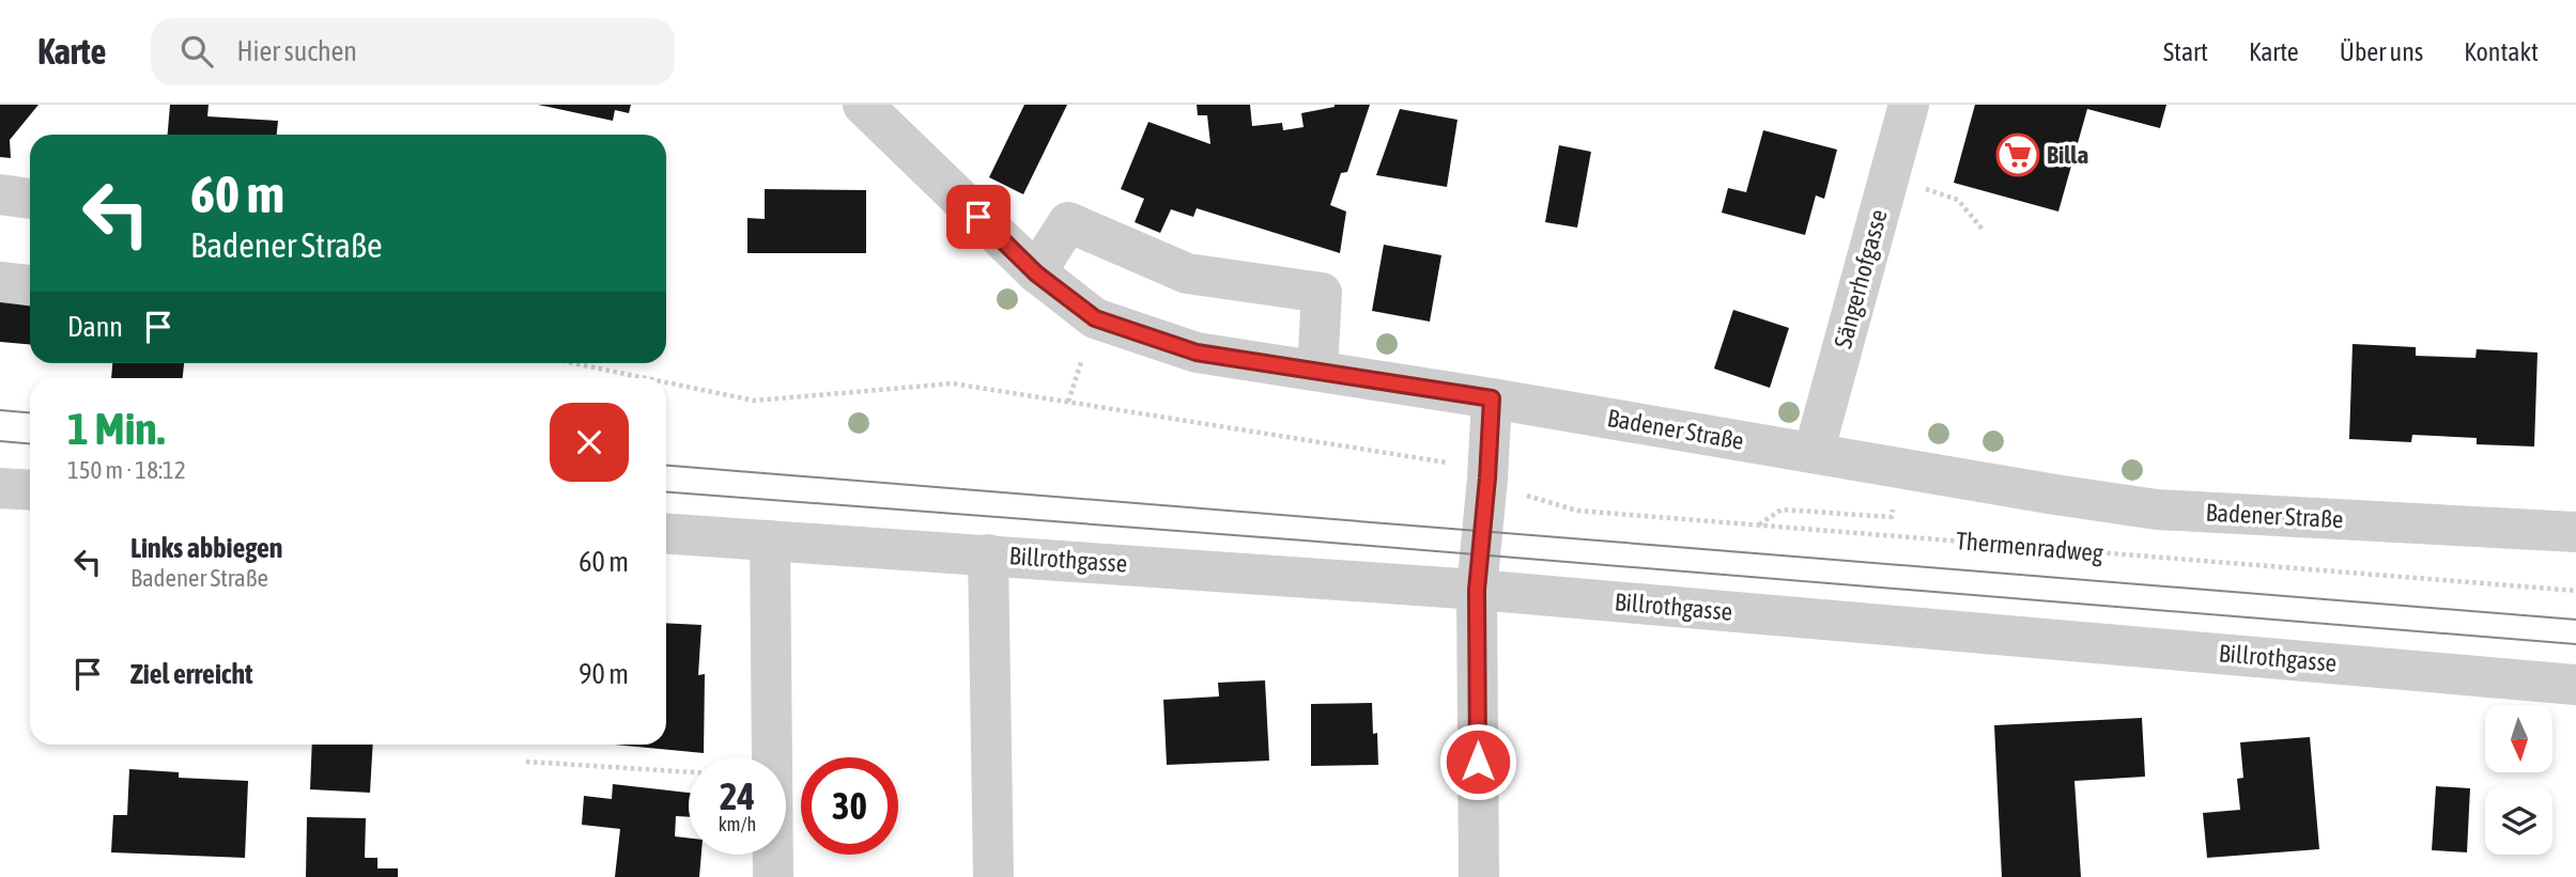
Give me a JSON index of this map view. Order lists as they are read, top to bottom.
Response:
{
  "streets": {
    "street": ["Sängerhofgasse", "Badener Straße", "Billrothgasse"],
    "path": ["Thermenradweg"]
  },
  "crossings": [
    ["Sängerhofgasse", "Badener Straße"]
  ],
  "places": {
    "supermarket": ["Billa"]
  },
  "north": "bottom",
  "page": {
    "header": "Karte",
    "search": "Hier suchen",
    "nav": [
      "Start",
      "Karte",
      "Über uns",
      "Kontakt"
    ],
    "turn": ["60 m", "Badener Straße"],
    "then": "Dann",
    "heading": ["1 Min.", "150 m · 18:12"],
    "list": [
      {
        "name": "Links abbiegen",
        "note": "Badener Straße",
        "value": "60 m"
      },
      {
        "name": "Ziel erreicht",
        "value": "90 m"
      }
    ],
    "speed": "24 km/h",
    "limit": "30"
  }
}
